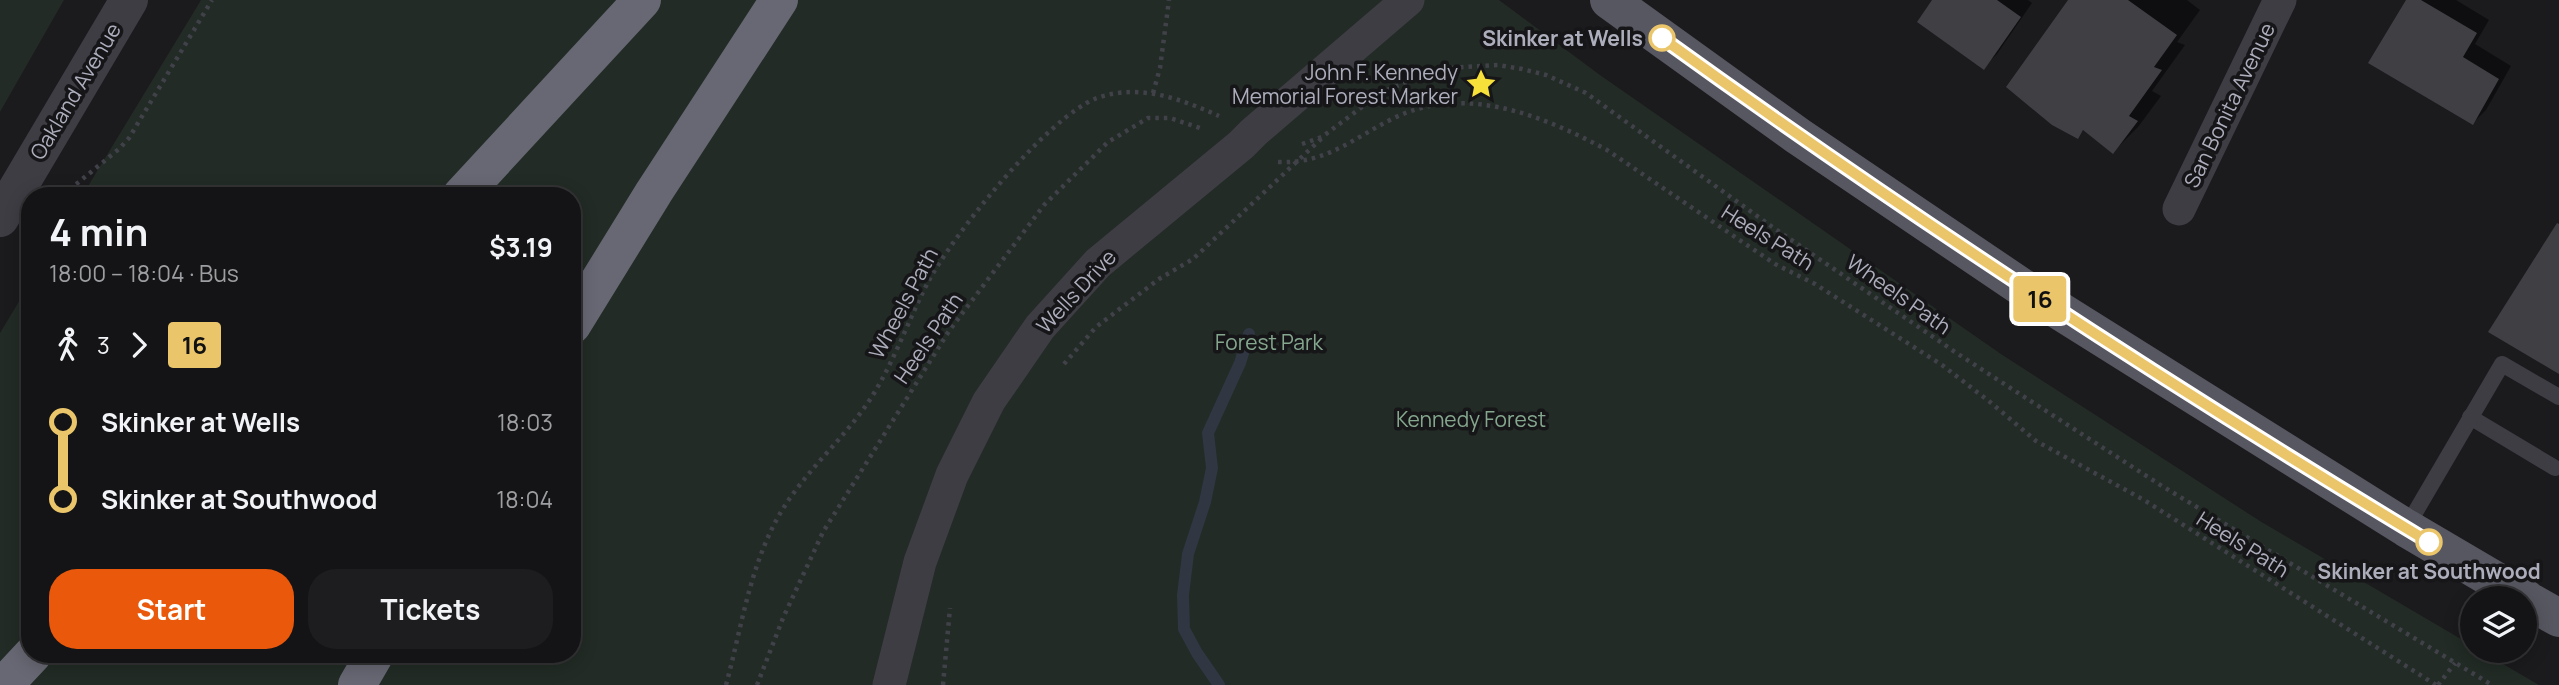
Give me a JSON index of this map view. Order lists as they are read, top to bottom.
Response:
{
  "streets": {
    "street": ["Oakland Avenue", "San Bonita Avenue", "Wells Drive"],
    "path": ["Heels Path", "Wheels Path"]
  },
  "parks": ["Forest Park", "Kennedy Forest"],
  "places": {
    "other": ["Skinker at Wells", "Skinker at Southwood"],
    "place": ["John F. Kennedy Memorial Forest Marker"]
  },
  "lines": ["bus line 16"],
  "page": {
    "on_map": "16",
    "heading": ["4 min", "18:00 – 18:04 · Bus", "$3.19"],
    "legs": ["3", "16"],
    "list": [
      {
        "name": "Skinker at Wells",
        "value": "18:03"
      },
      {
        "name": "Skinker at Southwood",
        "value": "18:04"
      }
    ],
    "buttons": ["Start", "Tickets"]
  }
}
